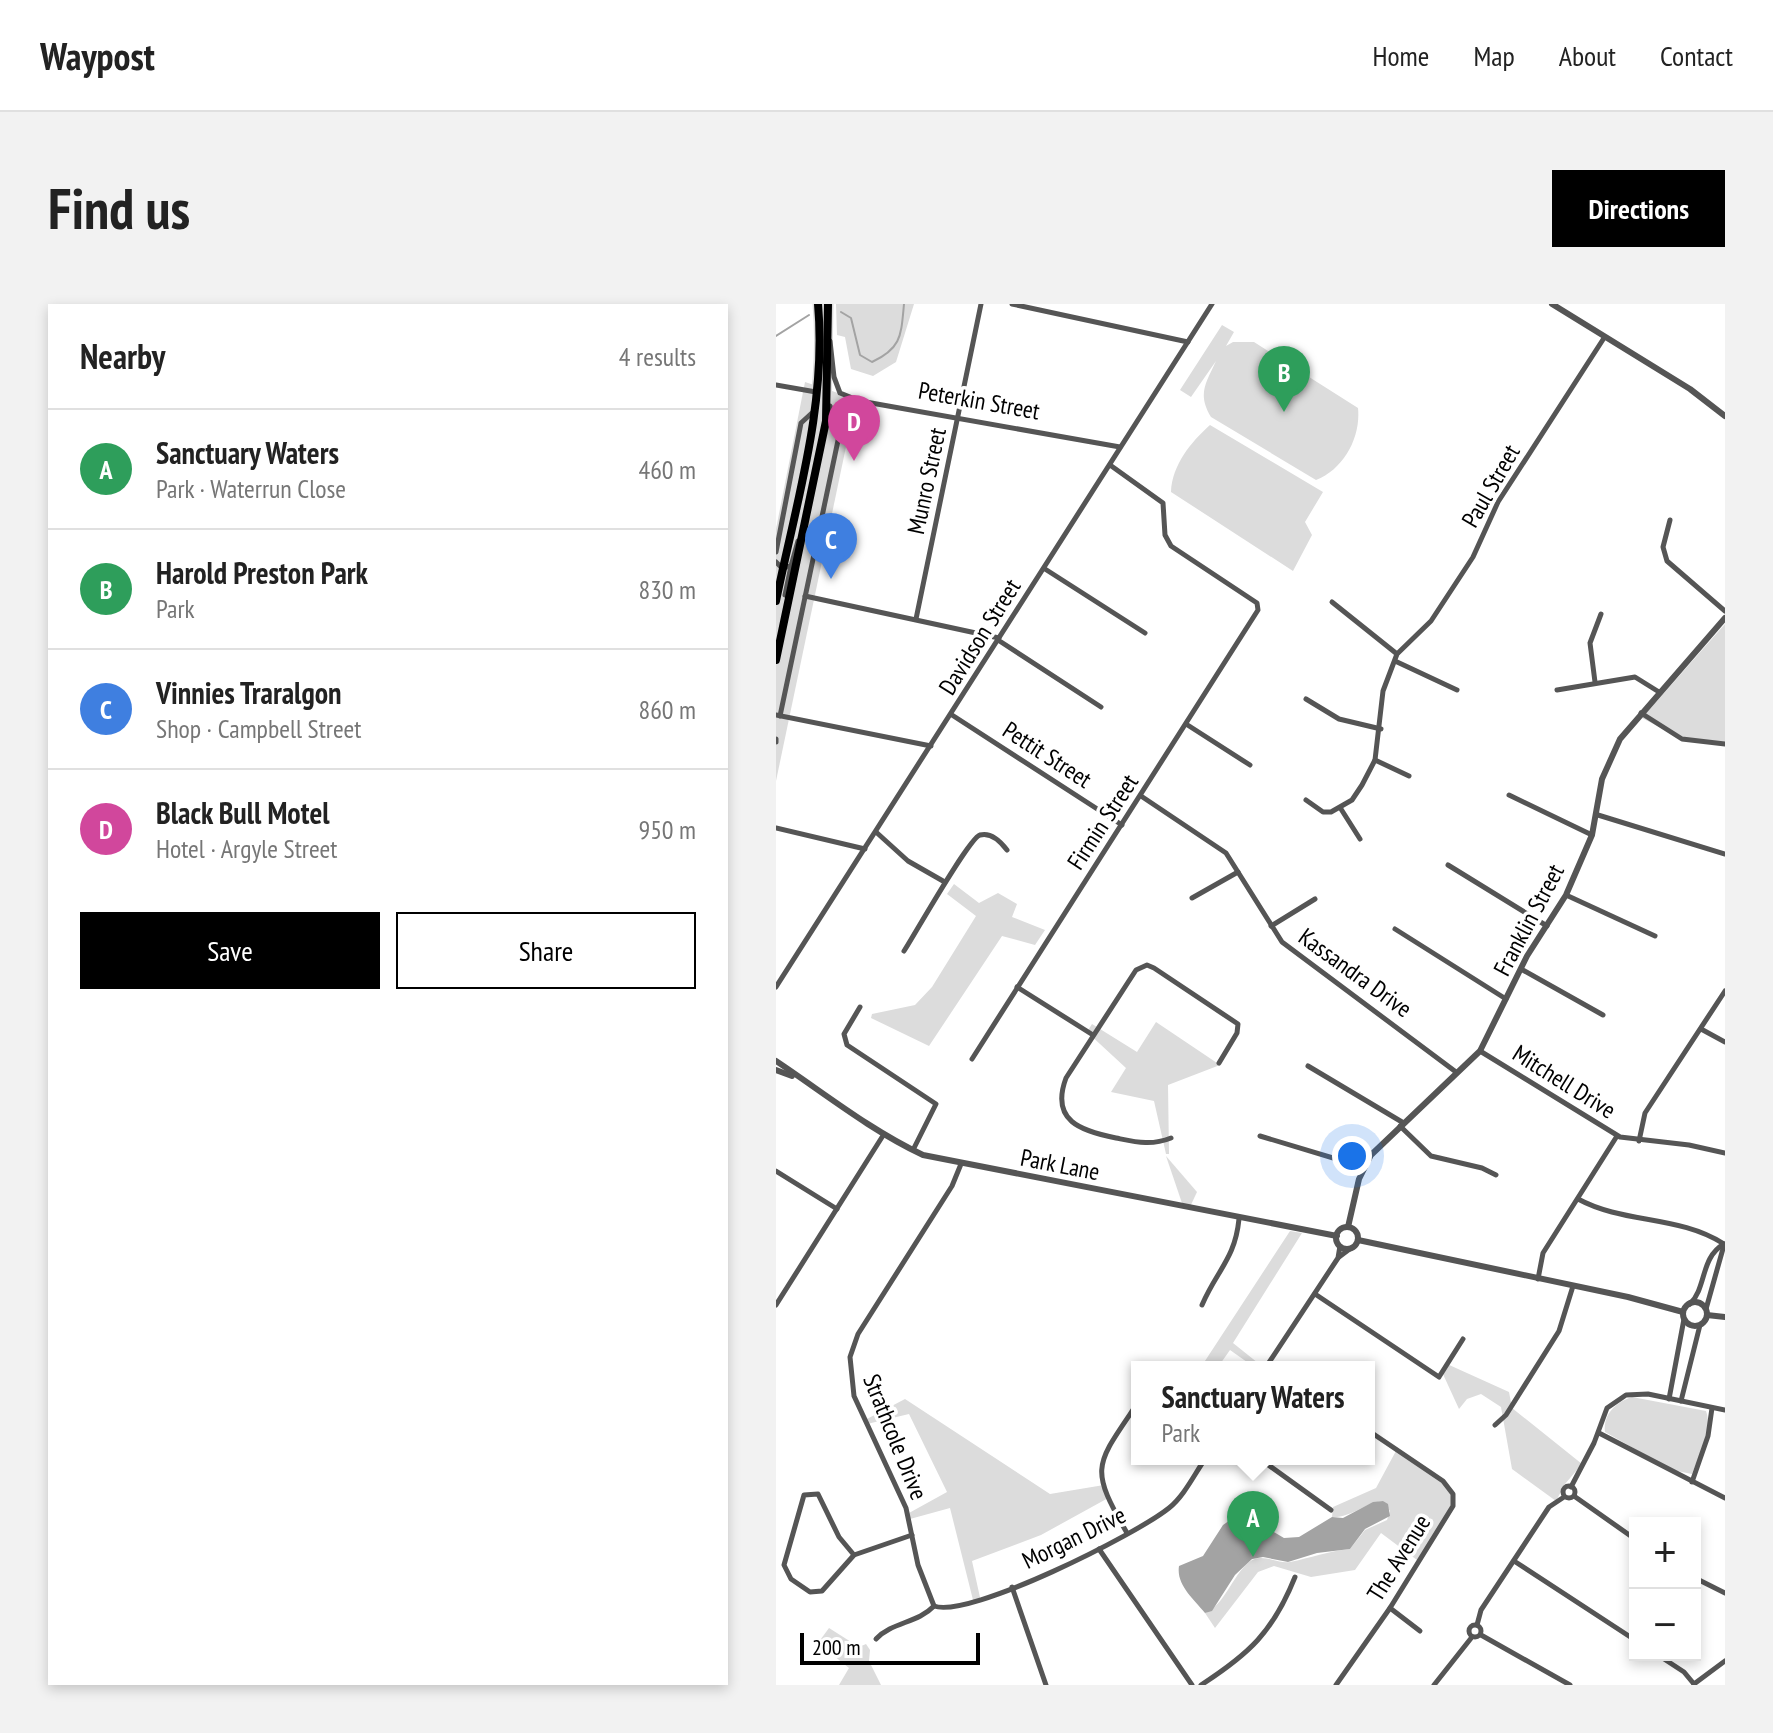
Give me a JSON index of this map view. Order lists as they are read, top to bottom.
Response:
{
  "streets": {
    "street": [
      "Peterkin Street",
      "Munro Street",
      "Paul Street",
      "Davidson Street",
      "Pettit Street",
      "Firmin Street",
      "Franklin Street",
      "Kassandra Drive",
      "Mitchell Drive",
      "Park Lane",
      "Strathcole Drive",
      "Morgan Drive",
      "The Avenue"
    ]
  },
  "crossings": [
    ["Peterkin Street", "Munro Street"],
    ["Peterkin Street", "Davidson Street"],
    ["Davidson Street", "Pettit Street"],
    ["Davidson Street", "Firmin Street"],
    ["Pettit Street", "Firmin Street"],
    ["Firmin Street", "Kassandra Drive"],
    ["Franklin Street", "Kassandra Drive"],
    ["Franklin Street", "Mitchell Drive"],
    ["Franklin Street", "Park Lane"],
    ["Park Lane", "Strathcole Drive"],
    ["Strathcole Drive", "Morgan Drive"]
  ],
  "scale_bar": "200 m",
  "page": {
    "header": "Waypost",
    "nav": [
      "Home",
      "Map",
      "About",
      "Contact"
    ],
    "buttons": [
      "Directions",
      ["Save", "Share"]
    ],
    "title": "Find us",
    "heading": ["Nearby", "4 results"],
    "pins": [
      "B",
      "D",
      "C",
      "A"
    ],
    "list": [
      {
        "mark": "A",
        "name": "Sanctuary Waters",
        "note": "Park · Waterrun Close",
        "value": "460 m"
      },
      {
        "mark": "B",
        "name": "Harold Preston Park",
        "note": "Park",
        "value": "830 m"
      },
      {
        "mark": "C",
        "name": "Vinnies Traralgon",
        "note": "Shop · Campbell Street",
        "value": "860 m"
      },
      {
        "mark": "D",
        "name": "Black Bull Motel",
        "note": "Hotel · Argyle Street",
        "value": "950 m"
      }
    ],
    "popup": ["Sanctuary Waters", "Park"],
    "map_buttons": ["+", "−"],
    "scale": "200 m"
  }
}
